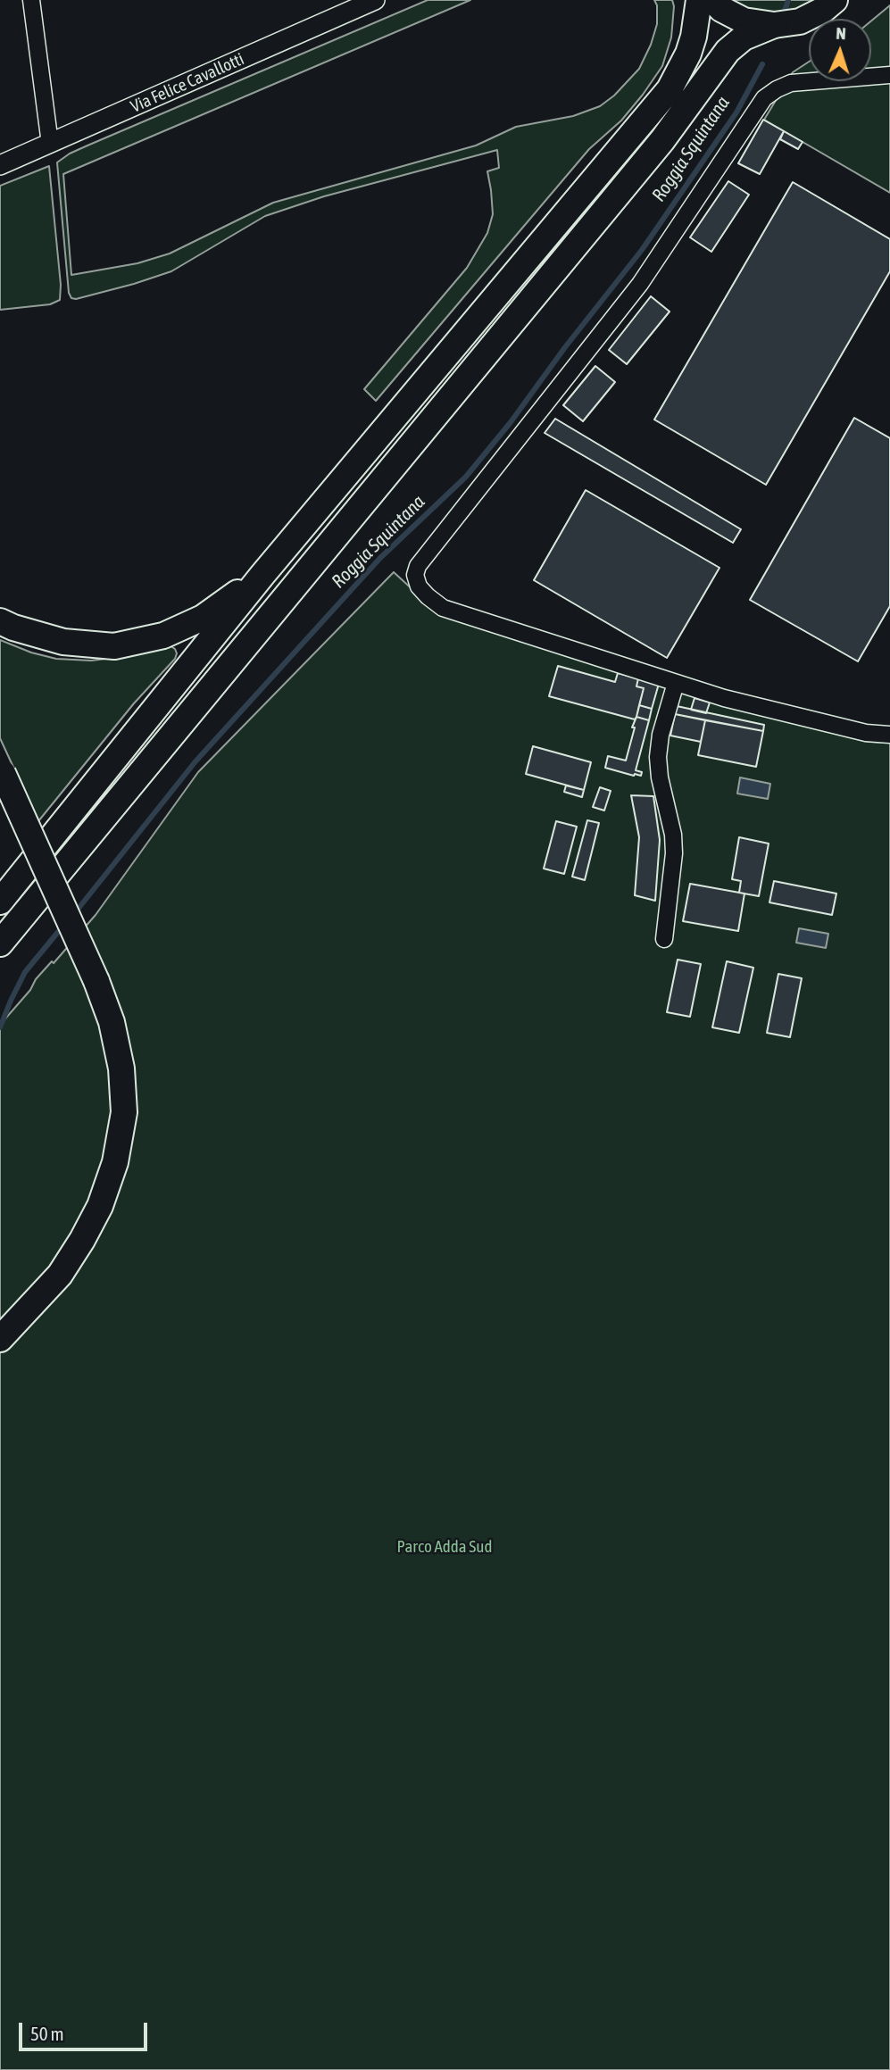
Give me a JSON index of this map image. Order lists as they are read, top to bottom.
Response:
{
  "streets": {
    "street": ["Via Felice Cavallotti"]
  },
  "water": ["Roggia Squintana"],
  "parks": ["Parco Adda Sud"],
  "scale_bar": "50 m",
  "north": "top"
}
